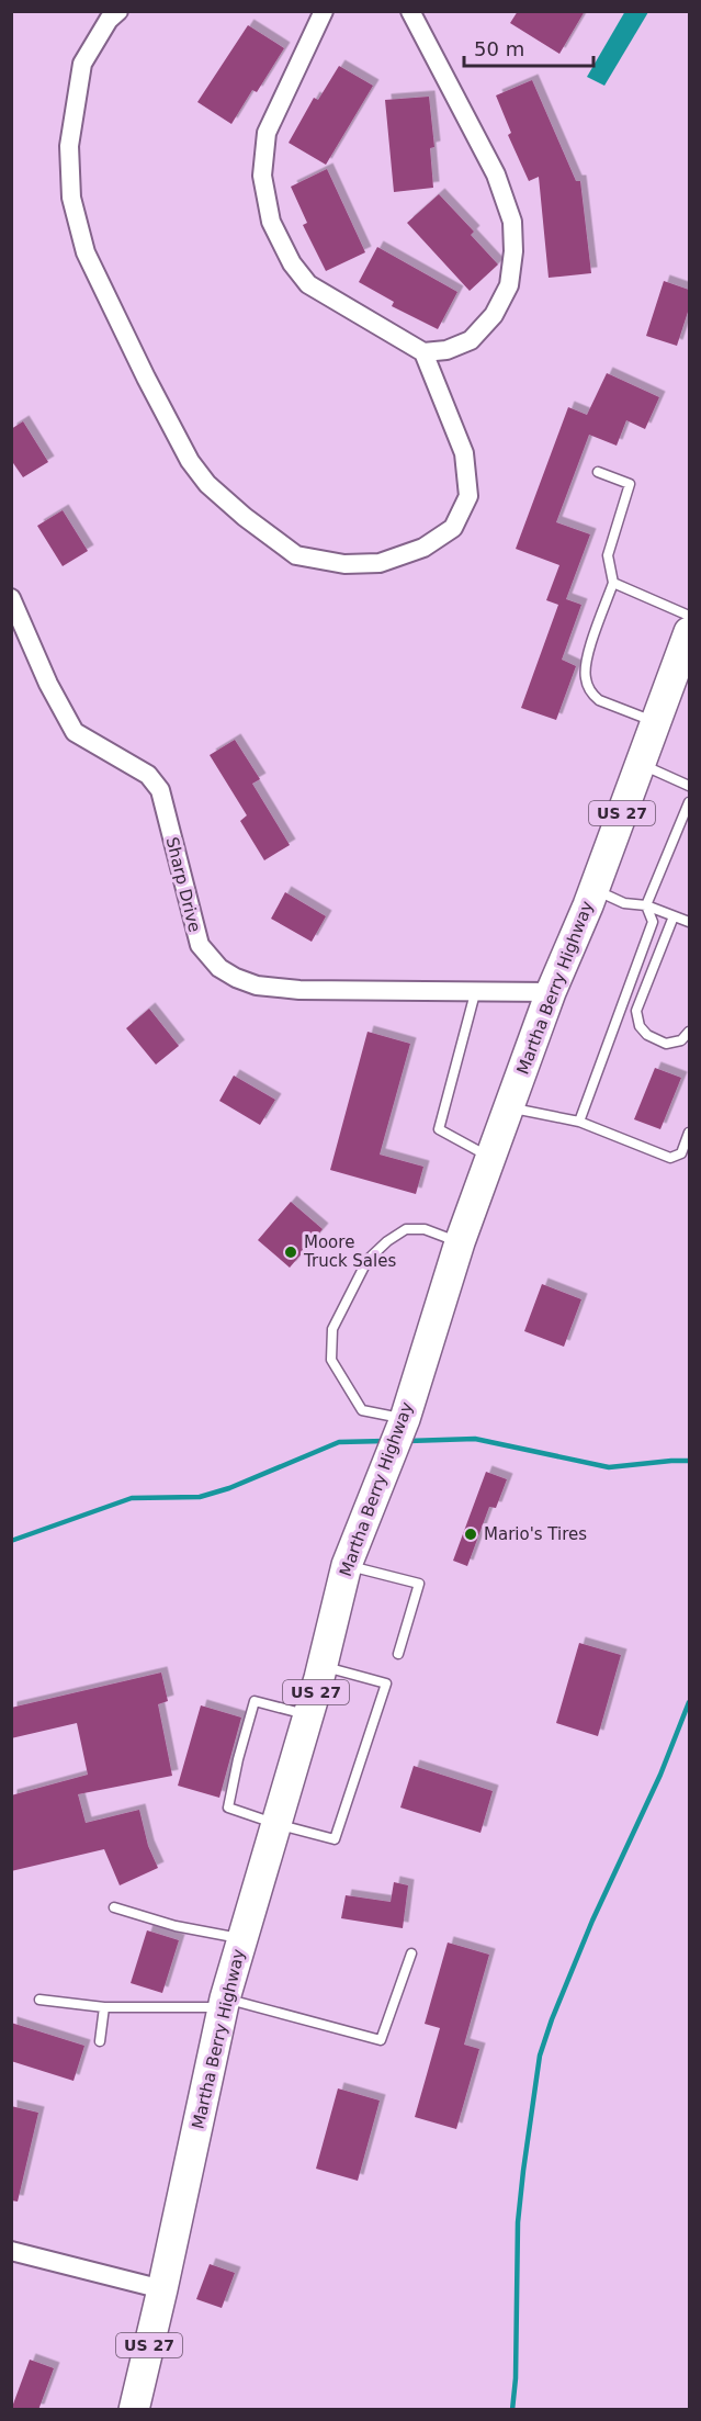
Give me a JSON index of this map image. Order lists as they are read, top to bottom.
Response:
{
  "streets": {
    "main road": ["US 27", "Martha Berry Highway"],
    "street": ["Sharp Drive"]
  },
  "crossings": [
    ["Sharp Drive", "Martha Berry Highway"]
  ],
  "places": ["Moore Truck Sales", "Mario's Tires"],
  "scale_bar": "50 m"
}
